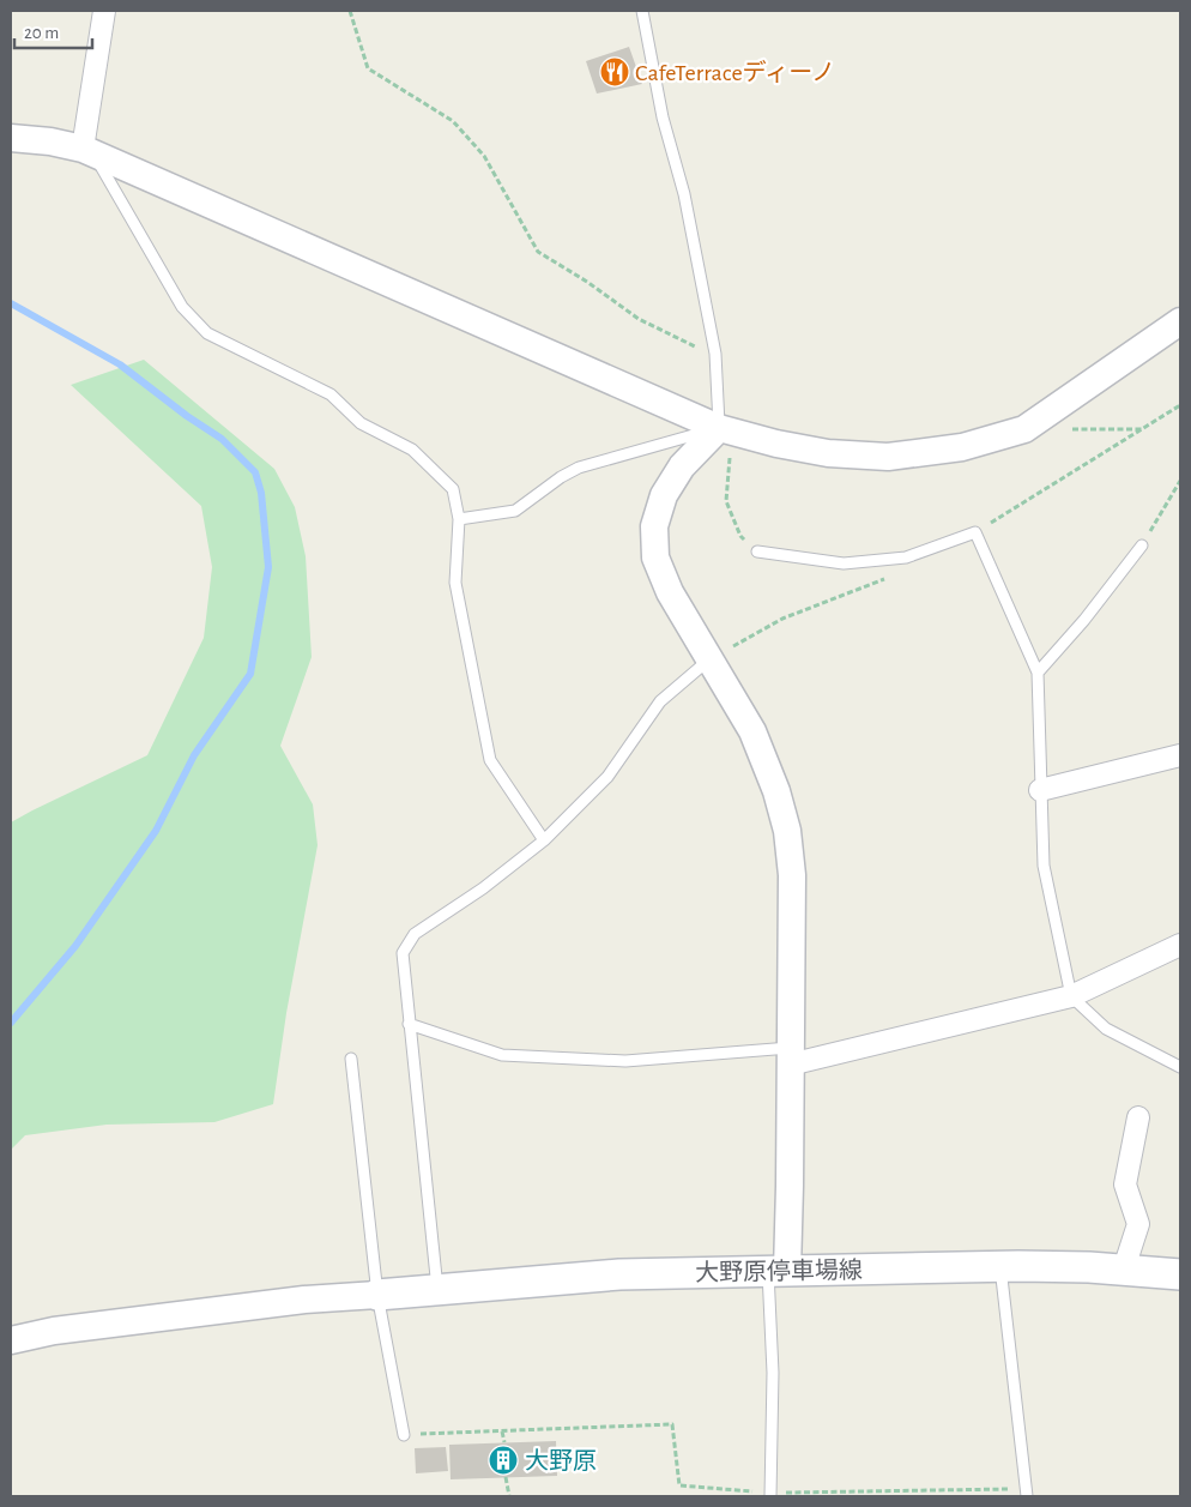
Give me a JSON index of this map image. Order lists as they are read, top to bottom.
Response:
{
  "streets": {
    "main road": ["大野原停車場線"]
  },
  "places": {
    "restaurant": ["CafeTerraceディーノ"],
    "building": ["大野原"]
  },
  "scale_bar": "20 m"
}
